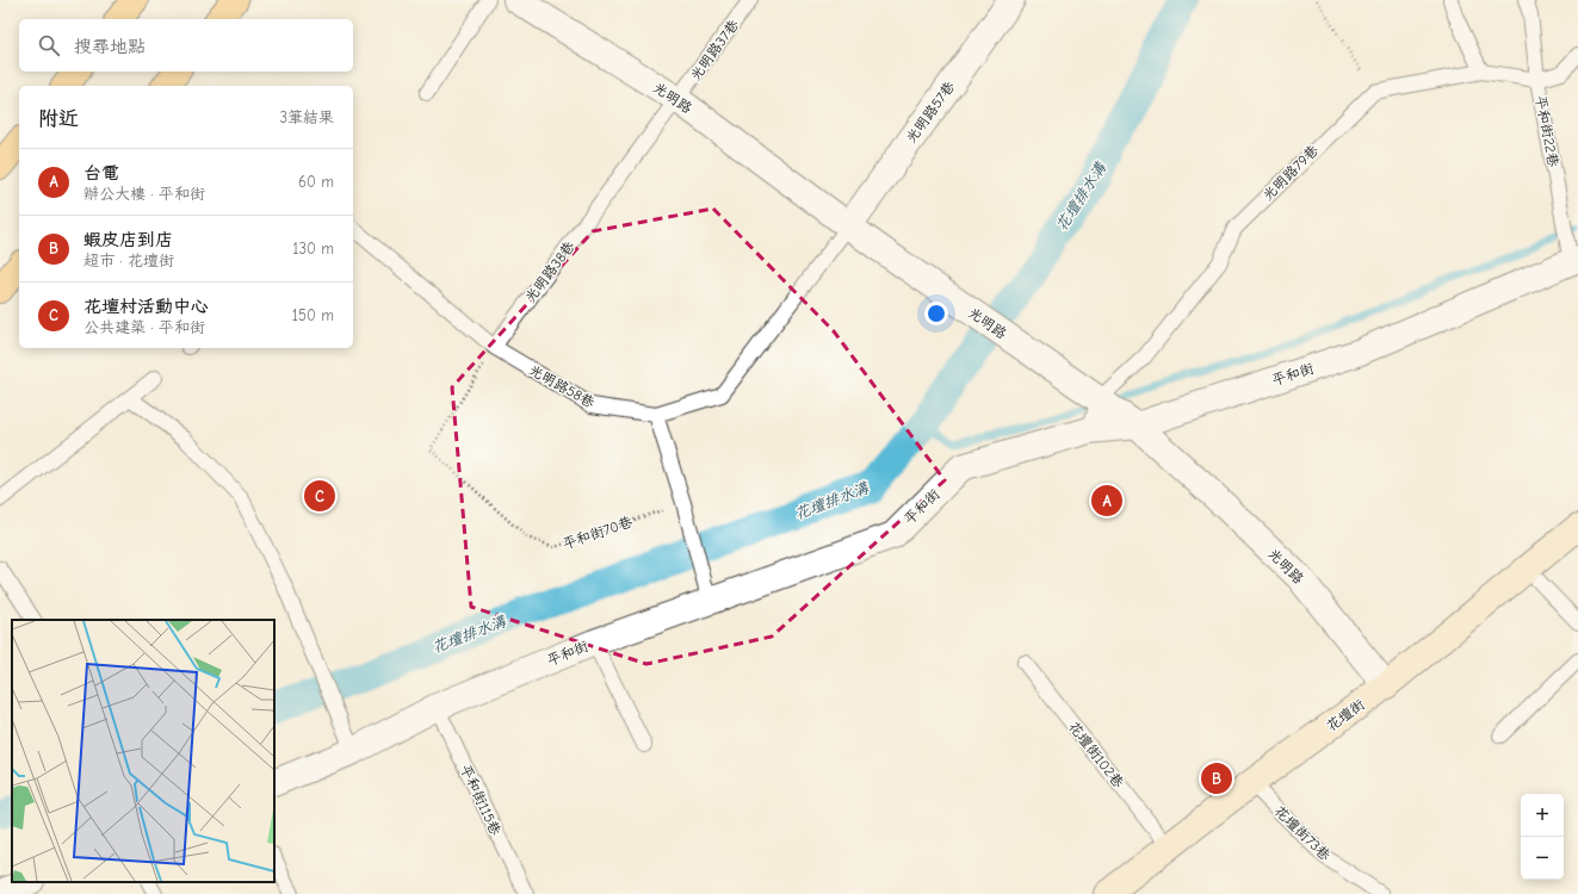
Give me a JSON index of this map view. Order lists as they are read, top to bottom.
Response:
{
  "streets": {
    "street": [
      "光明路",
      "光明路57巷",
      "平和街",
      "花壇街"
    ],
    "lane": [
      "光明路37巷",
      "平和街22巷",
      "光明路79巷",
      "光明路38巷",
      "光明路58巷",
      "花壇街102巷",
      "平和街115巷",
      "花壇街73巷"
    ],
    "path": ["平和街70巷"]
  },
  "crossings": [
    ["光明路37巷", "光明路"],
    ["光明路37巷", "光明路38巷"],
    ["光明路", "光明路57巷"],
    ["光明路", "光明路79巷"],
    ["光明路", "光明路38巷"],
    ["光明路", "平和街"],
    ["光明路", "光明路58巷"],
    ["光明路", "花壇街"],
    ["光明路57巷", "光明路58巷"],
    ["平和街22巷", "平和街"],
    ["光明路38巷", "光明路58巷"],
    ["光明路38巷", "平和街70巷"],
    ["平和街", "平和街115巷"],
    ["光明路58巷", "平和街70巷"],
    ["花壇街", "花壇街102巷"],
    ["花壇街", "花壇街73巷"]
  ],
  "water": ["花壇排水溝"],
  "page": {
    "search": "搜尋地點",
    "heading": ["附近", "3筆結果"],
    "list": [
      {
        "mark": "A",
        "name": "台電",
        "note": "辦公大樓 · 平和街",
        "value": "60 m"
      },
      {
        "mark": "B",
        "name": "蝦皮店到店",
        "note": "超市 · 花壇街",
        "value": "130 m"
      },
      {
        "mark": "C",
        "name": "花壇村活動中心",
        "note": "公共建築 · 平和街",
        "value": "150 m"
      }
    ],
    "pins": ["C", "A", "B"],
    "map_buttons": ["+", "−"]
  }
}
